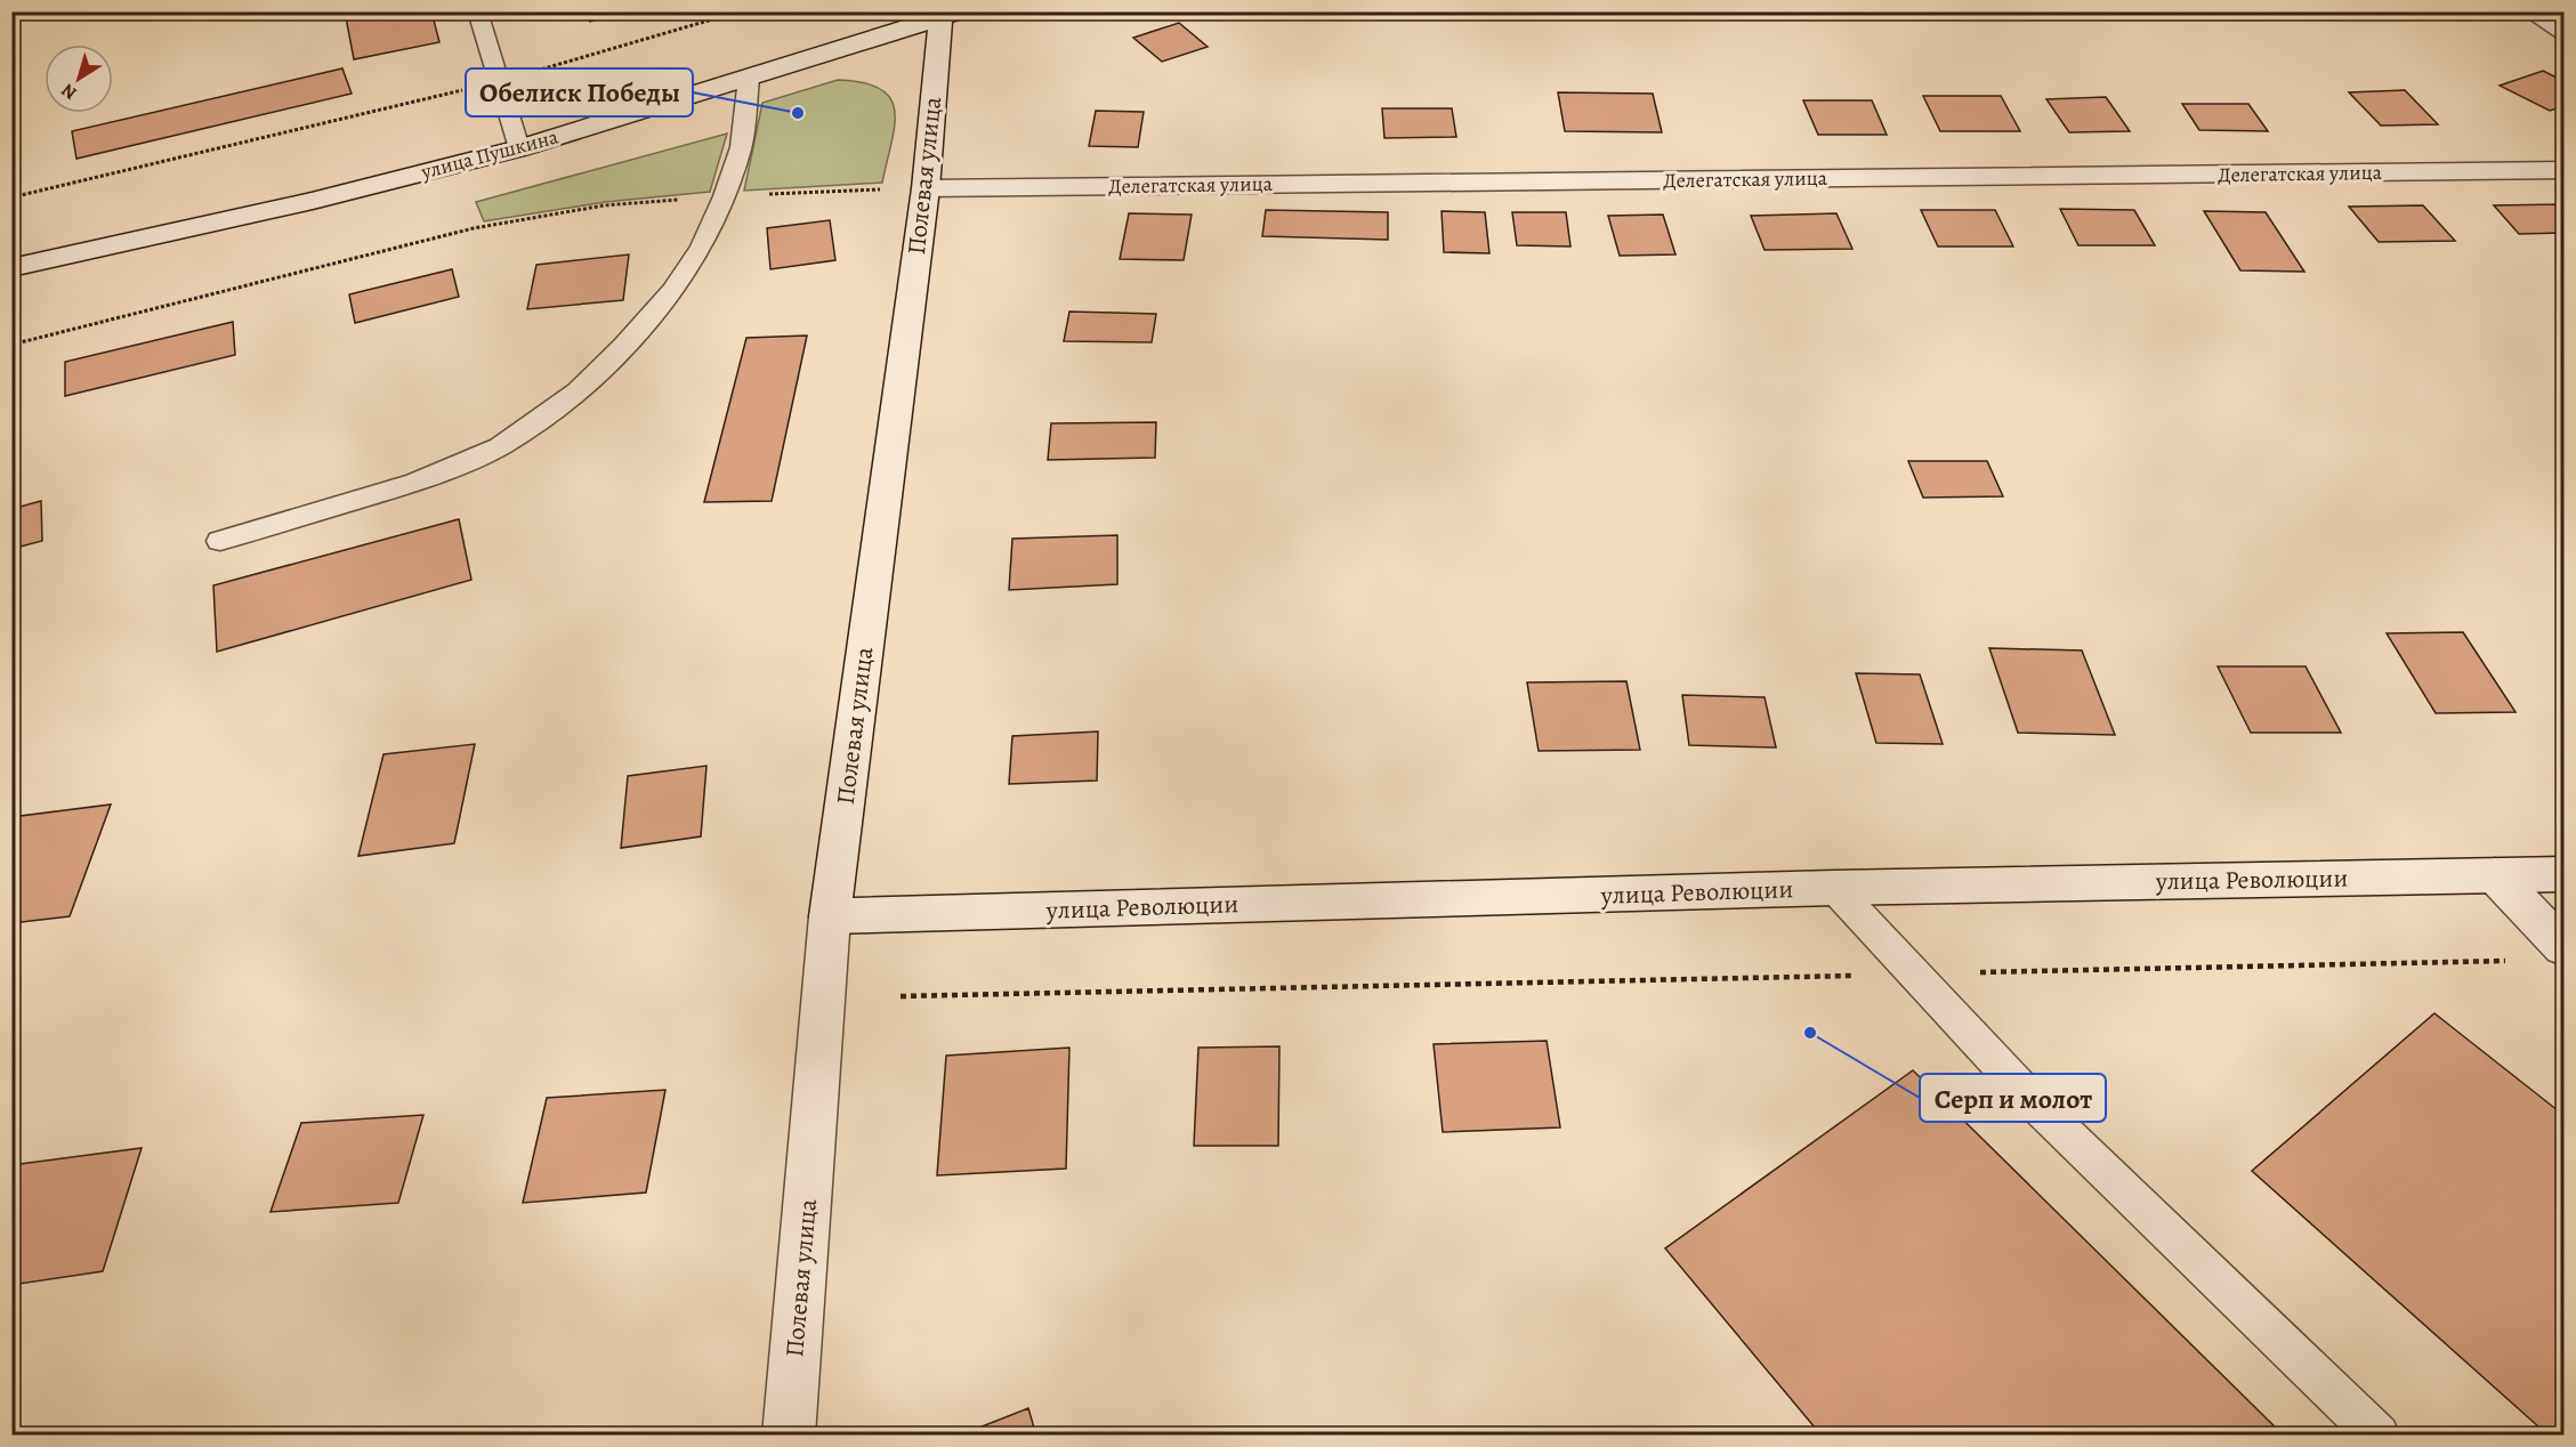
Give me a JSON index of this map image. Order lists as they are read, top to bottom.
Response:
{
  "streets": {
    "main road": [
      "улица Пушкина",
      "Делегатская улица",
      "Полевая улица",
      "улица Революции"
    ]
  },
  "crossings": [
    ["улица Пушкина", "Полевая улица"],
    ["Делегатская улица", "Полевая улица"],
    ["Полевая улица", "улица Революции"]
  ],
  "places": ["Обелиск Победы", "Серп и молот"],
  "north": "bottom left"
}
